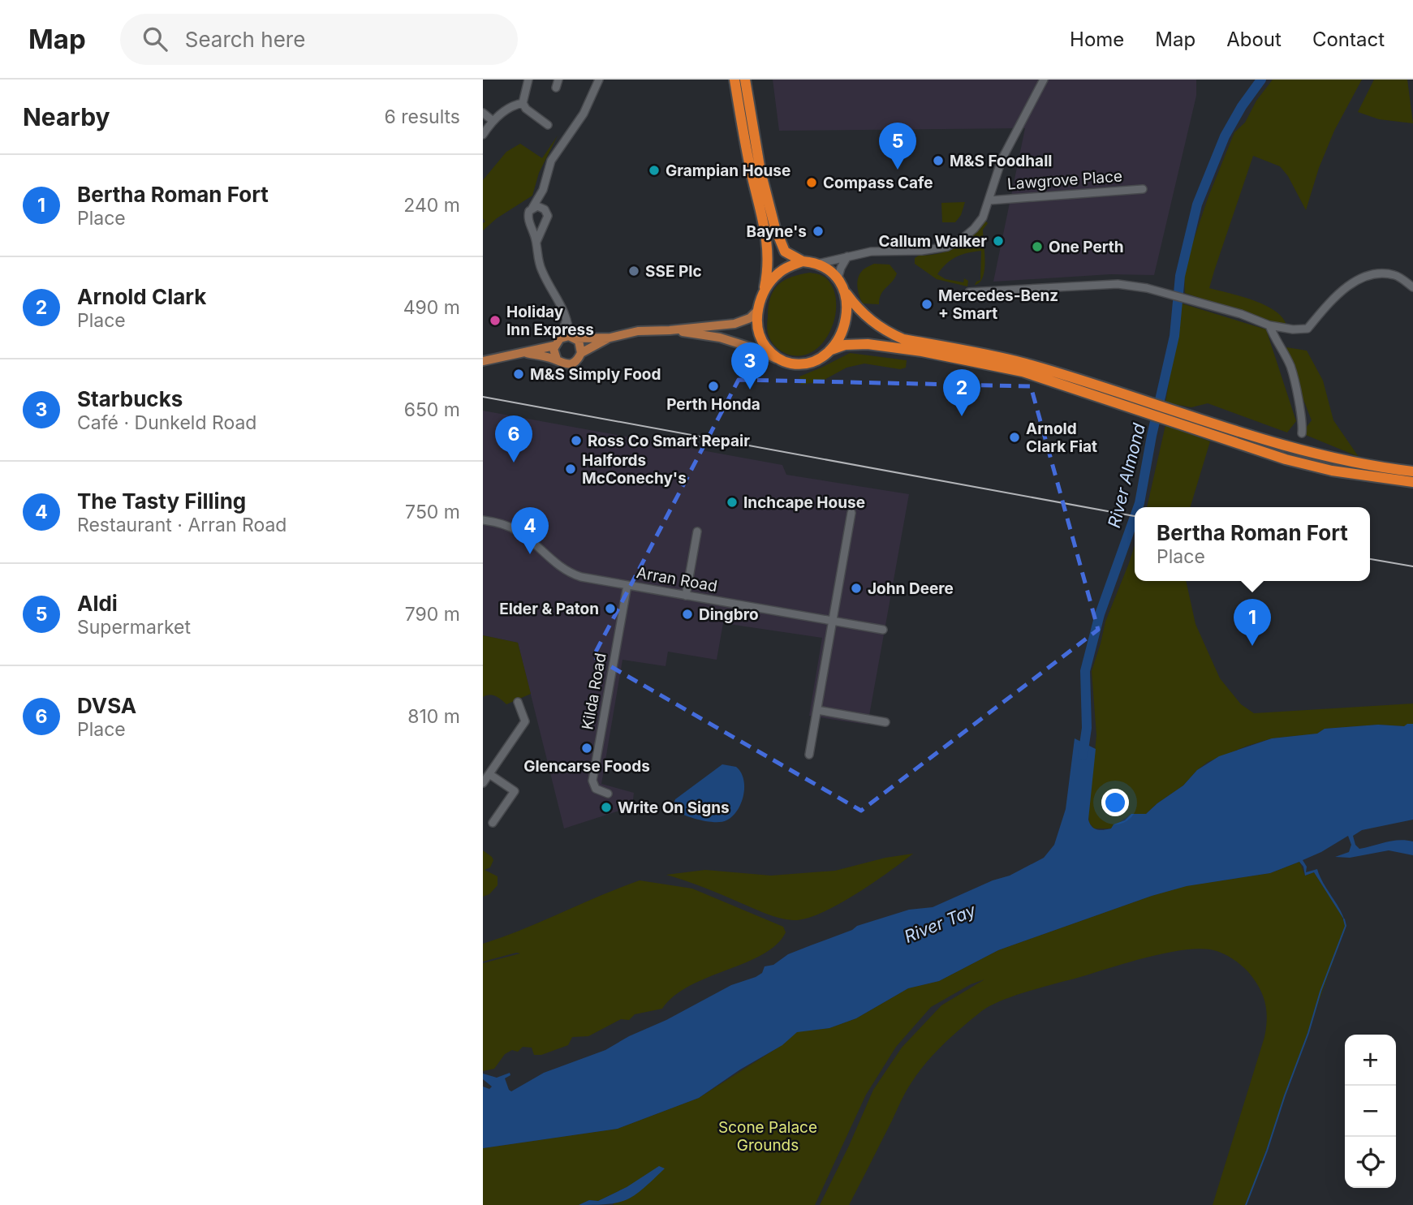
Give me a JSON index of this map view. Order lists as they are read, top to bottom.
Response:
{
  "streets": {
    "street": ["Lawgrove Place", "Arran Road", "Kilda Road"]
  },
  "crossings": [
    ["Arran Road", "Kilda Road"]
  ],
  "water": ["River Almond", "River Tay"],
  "parks": ["Scone Palace Grounds"],
  "places": [
    "M&S Foodhall",
    "Grampian House",
    "Compass Cafe",
    "Bayne's",
    "Callum Walker",
    "One Perth",
    "SSE Plc",
    "Mercedes-Benz + Smart",
    "Holiday Inn Express",
    "M&S Simply Food",
    "Perth Honda",
    "Arnold Clark Fiat",
    "Ross Co Smart Repair",
    "Halfords McConechy's",
    "Inchcape House",
    "John Deere",
    "Elder & Paton",
    "Dingbro",
    "Glencarse Foods",
    "Write On Signs"
  ],
  "page": {
    "header": "Map",
    "search": "Search here",
    "nav": [
      "Home",
      "Map",
      "About",
      "Contact"
    ],
    "heading": ["Nearby", "6 results"],
    "pins": [
      "5",
      "3",
      "2",
      "6",
      "4",
      "1"
    ],
    "list": [
      {
        "mark": "1",
        "name": "Bertha Roman Fort",
        "note": "Place",
        "value": "240 m"
      },
      {
        "mark": "2",
        "name": "Arnold Clark",
        "note": "Place",
        "value": "490 m"
      },
      {
        "mark": "3",
        "name": "Starbucks",
        "note": "Café · Dunkeld Road",
        "value": "650 m"
      },
      {
        "mark": "4",
        "name": "The Tasty Filling",
        "note": "Restaurant · Arran Road",
        "value": "750 m"
      },
      {
        "mark": "5",
        "name": "Aldi",
        "note": "Supermarket",
        "value": "790 m"
      },
      {
        "mark": "6",
        "name": "DVSA",
        "note": "Place",
        "value": "810 m"
      }
    ],
    "popup": ["Bertha Roman Fort", "Place"],
    "map_buttons": ["+", "−"]
  }
}
